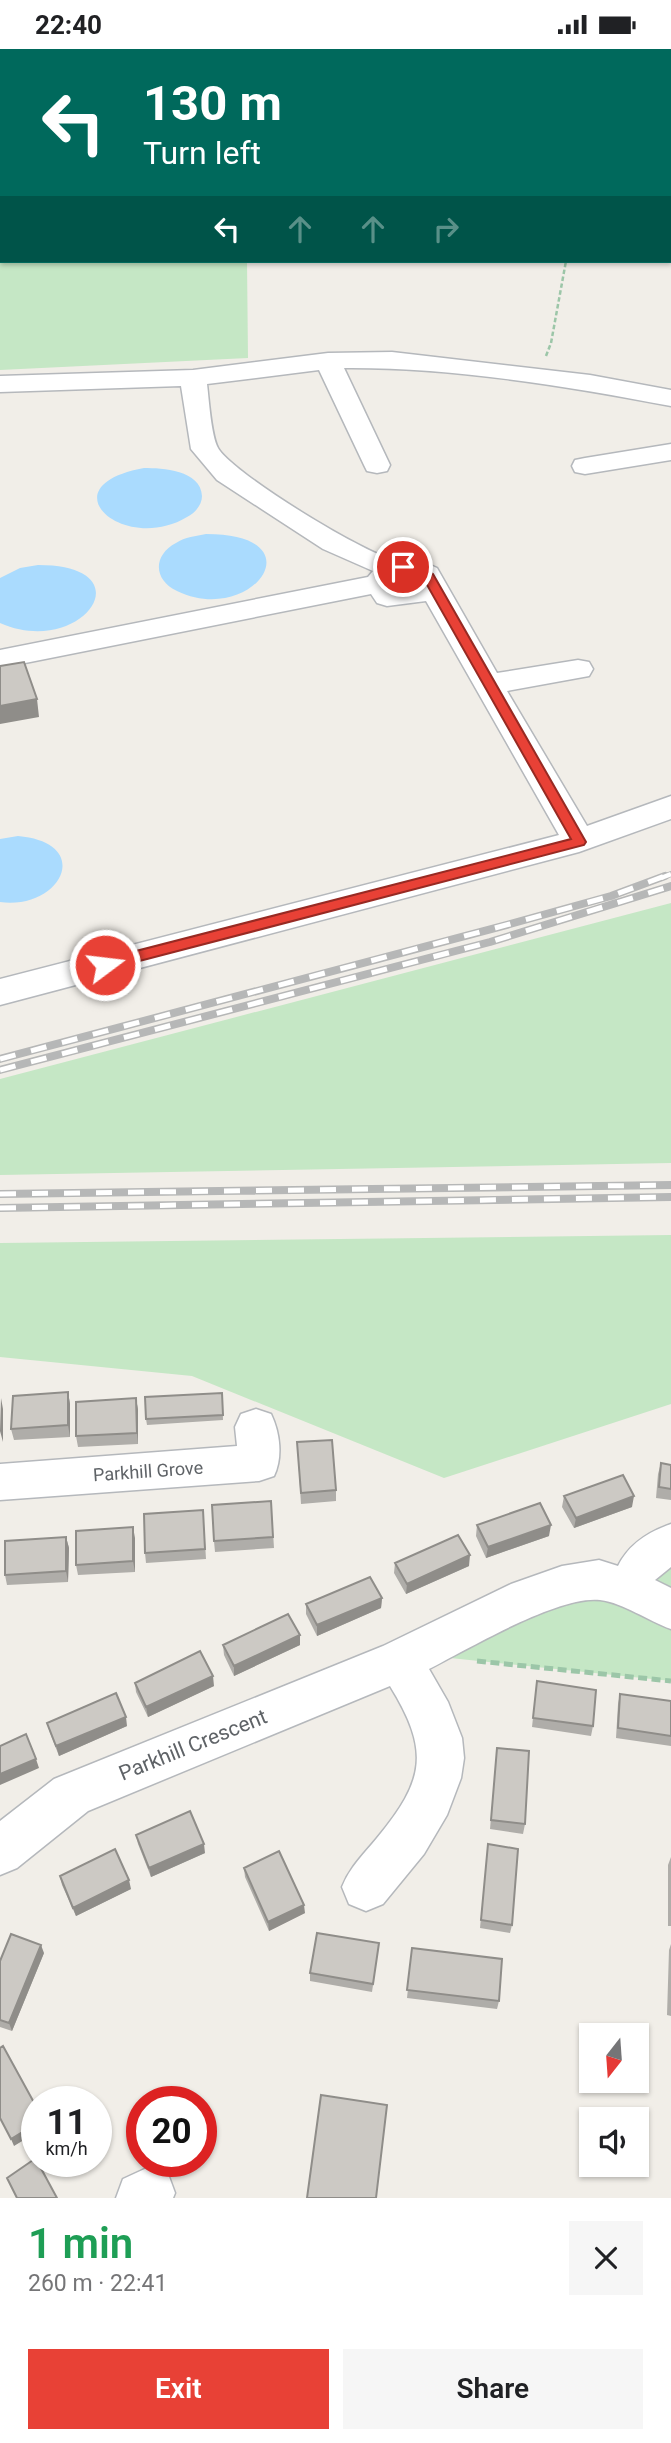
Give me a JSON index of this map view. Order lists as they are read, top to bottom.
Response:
{
  "streets": {
    "street": ["Parkhill Grove", "Parkhill Crescent"]
  },
  "north": "bottom",
  "page": {
    "status": "22:40",
    "turn": ["130 m", "Turn left"],
    "speed": "11 km/h",
    "limit": "20",
    "heading": ["1 min", "260 m · 22:41"],
    "buttons": ["Exit", "Share"]
  }
}
